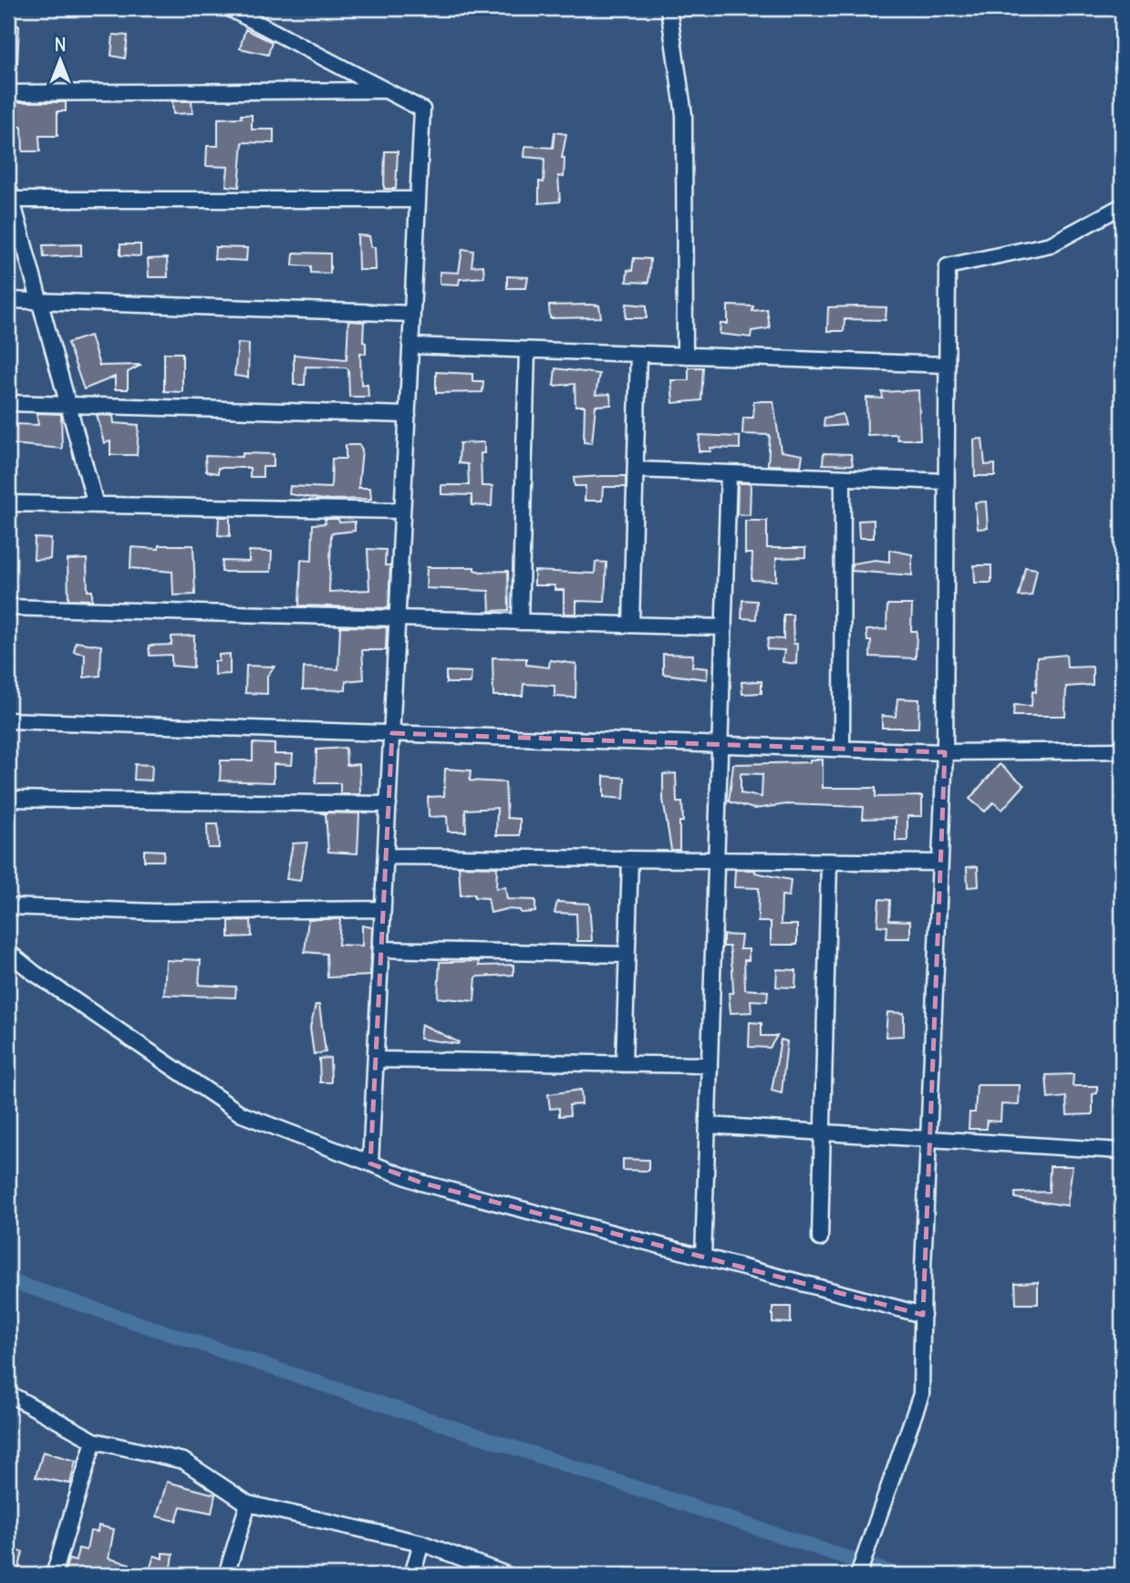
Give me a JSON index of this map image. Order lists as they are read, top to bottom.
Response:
{
  "north": "top"
}
